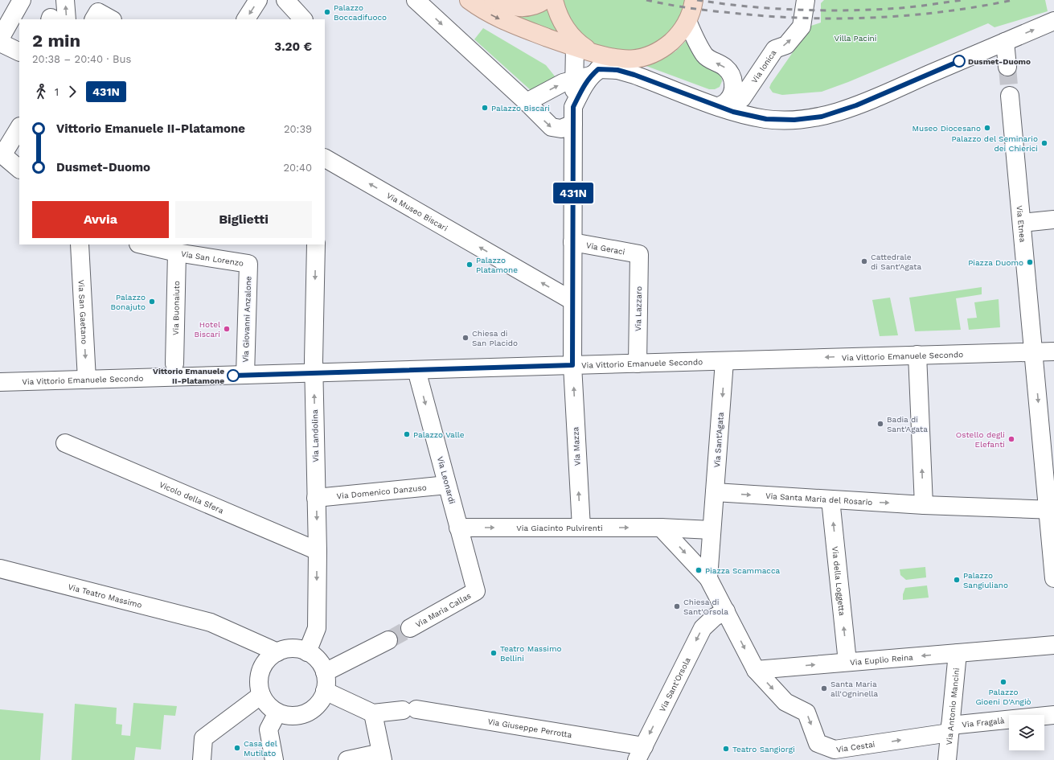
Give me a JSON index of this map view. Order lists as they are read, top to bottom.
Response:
{
  "streets": {
    "street": [
      "Via Ionica",
      "Via Museo Biscari",
      "Via Etnea",
      "Via Geraci",
      "Via San Lorenzo",
      "Via Buonaiuto",
      "Via Lazzaro",
      "Via San Gaetano",
      "Via Giovanni Anzalone",
      "Via Vittorio Emanuele Secondo",
      "Via Landolina",
      "Via Sant'Agata",
      "Via Mazza",
      "Via Leonardi",
      "Via Domenico Danzuso",
      "Vicolo della Sfera",
      "Via Santa Maria del Rosario",
      "Via Giacinto Pulvirenti",
      "Via della Loggetta",
      "Via Teatro Massimo",
      "Via Maria Callas",
      "Via Euplio Reina",
      "Via Sant'Orsola",
      "Via Antonio Mancini",
      "Via Fragalà",
      "Via Giuseppe Perrotta",
      "Via Cestai"
    ]
  },
  "crossings": [
    ["Via Museo Biscari", "Via Mazza"],
    ["Via Etnea", "Via Vittorio Emanuele Secondo"],
    ["Via Etnea", "Via Santa Maria del Rosario"],
    ["Via Geraci", "Via Lazzaro"],
    ["Via Geraci", "Via Mazza"],
    ["Via San Lorenzo", "Via Buonaiuto"],
    ["Via San Lorenzo", "Via Giovanni Anzalone"],
    ["Via Lazzaro", "Via Vittorio Emanuele Secondo"],
    ["Via San Gaetano", "Via Vittorio Emanuele Secondo"],
    ["Via Giovanni Anzalone", "Via Vittorio Emanuele Secondo"],
    ["Via Vittorio Emanuele Secondo", "Via Landolina"],
    ["Via Vittorio Emanuele Secondo", "Via Sant'Agata"],
    ["Via Vittorio Emanuele Secondo", "Via Mazza"],
    ["Via Vittorio Emanuele Secondo", "Via Leonardi"],
    ["Via Landolina", "Via Domenico Danzuso"],
    ["Via Landolina", "Vicolo della Sfera"],
    ["Via Landolina", "Via Teatro Massimo"],
    ["Via Sant'Agata", "Via Santa Maria del Rosario"],
    ["Via Mazza", "Via Giacinto Pulvirenti"],
    ["Via Leonardi", "Via Domenico Danzuso"],
    ["Via Leonardi", "Via Giacinto Pulvirenti"],
    ["Via Leonardi", "Via Maria Callas"],
    ["Via Santa Maria del Rosario", "Via della Loggetta"],
    ["Via della Loggetta", "Via Euplio Reina"],
    ["Via Euplio Reina", "Via Antonio Mancini"],
    ["Via Euplio Reina", "Via Cestai"],
    ["Via Sant'Orsola", "Via Giuseppe Perrotta"],
    ["Via Antonio Mancini", "Via Fragalà"],
    ["Via Antonio Mancini", "Via Cestai"],
    ["Via Fragalà", "Via Cestai"]
  ],
  "one_way": [
    "Via Ionica",
    "Via Museo Biscari",
    "Via San Gaetano",
    "Via Sant'Agata",
    "Via Mazza",
    "Via Leonardi",
    "Via Santa Maria del Rosario",
    "Via Giacinto Pulvirenti",
    "Via Sant'Orsola",
    "Via Cestai"
  ],
  "parks": ["Villa Pacini"],
  "places": [
    "Palazzo Boccadifuoco",
    "Dusmet-Duomo",
    "Palazzo Biscari",
    "Museo Diocesano",
    "Palazzo del Seminario dei Chierici",
    "Cattedrale di Sant'Agata",
    "Piazza Duomo",
    "Palazzo Platamone",
    "Palazzo Bonajuto",
    "Hotel Biscari",
    "Chiesa di San Placido",
    "Vittorio Emanuele II-Platamone",
    "Badia di Sant'Agata",
    "Palazzo Valle",
    "Ostello degli Elefanti",
    "Piazza Scammacca",
    "Palazzo Sangiuliano",
    "Chiesa di Sant'Orsola",
    "Teatro Massimo Bellini",
    "Palazzo Gioeni D'Angiò",
    "Santa Maria all'Ogninella",
    "Casa del Mutilato",
    "Teatro Sangiorgi"
  ],
  "lines": ["bus line 431N"],
  "page": {
    "on_map": "431N",
    "heading": ["2 min", "20:38 – 20:40 · Bus", "3.20 €"],
    "legs": ["1", "431N"],
    "list": [
      {
        "name": "Vittorio Emanuele II-Platamone",
        "value": "20:39"
      },
      {
        "name": "Dusmet-Duomo",
        "value": "20:40"
      }
    ],
    "buttons": ["Avvia", "Biglietti"]
  }
}
